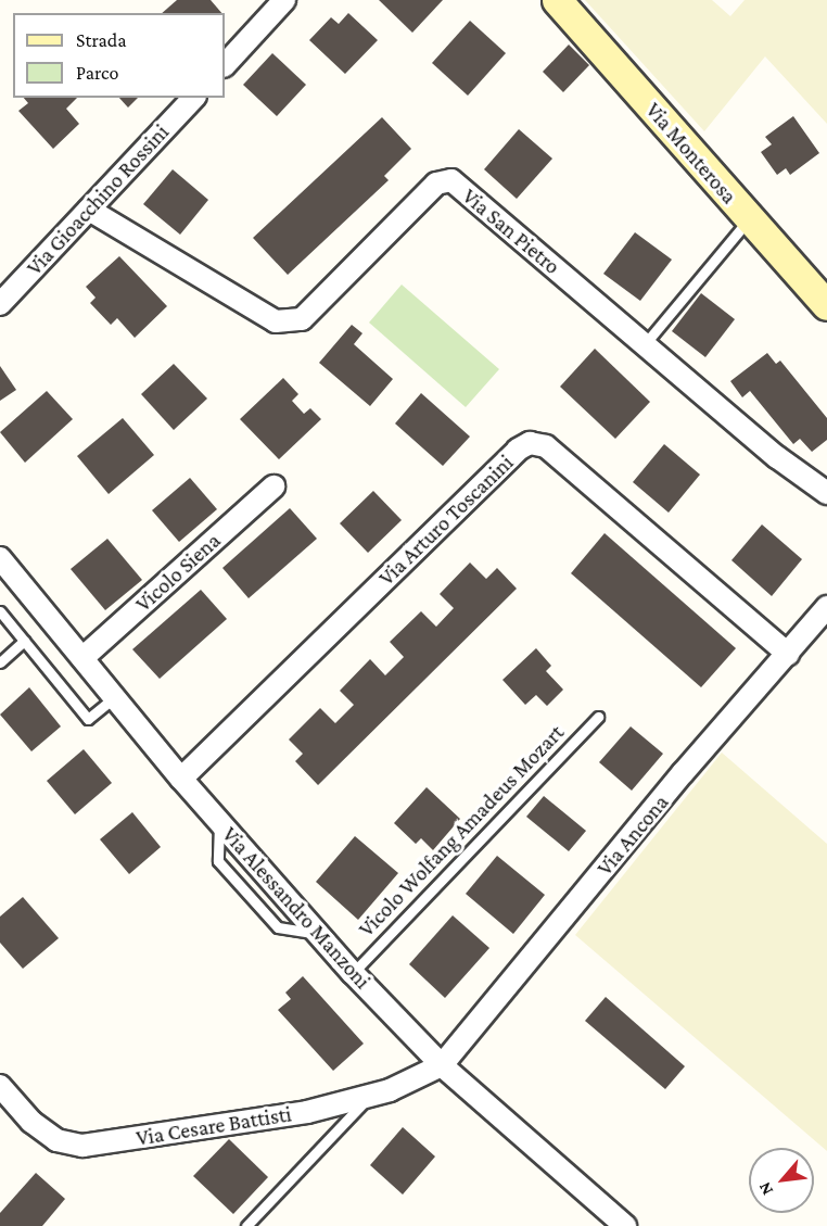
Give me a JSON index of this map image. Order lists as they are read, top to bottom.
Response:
{
  "streets": {
    "main road": ["Via Monterosa"],
    "street": [
      "Via Gioacchino Rossini",
      "Via San Pietro",
      "Via Arturo Toscanini",
      "Vicolo Siena",
      "Via Ancona",
      "Via Alessandro Manzoni",
      "Via Cesare Battisti"
    ],
    "lane": ["Vicolo Wolfang Amadeus Mozart"]
  },
  "crossings": [
    ["Via Gioacchino Rossini", "Via San Pietro"],
    ["Via Arturo Toscanini", "Via Ancona"],
    ["Via Arturo Toscanini", "Via Alessandro Manzoni"],
    ["Vicolo Siena", "Via Alessandro Manzoni"],
    ["Vicolo Wolfang Amadeus Mozart", "Via Alessandro Manzoni"],
    ["Via Ancona", "Via Alessandro Manzoni"],
    ["Via Ancona", "Via Cesare Battisti"],
    ["Via Alessandro Manzoni", "Via Cesare Battisti"]
  ],
  "legend": ["Strada", "Parco"],
  "north": "bottom left"
}
